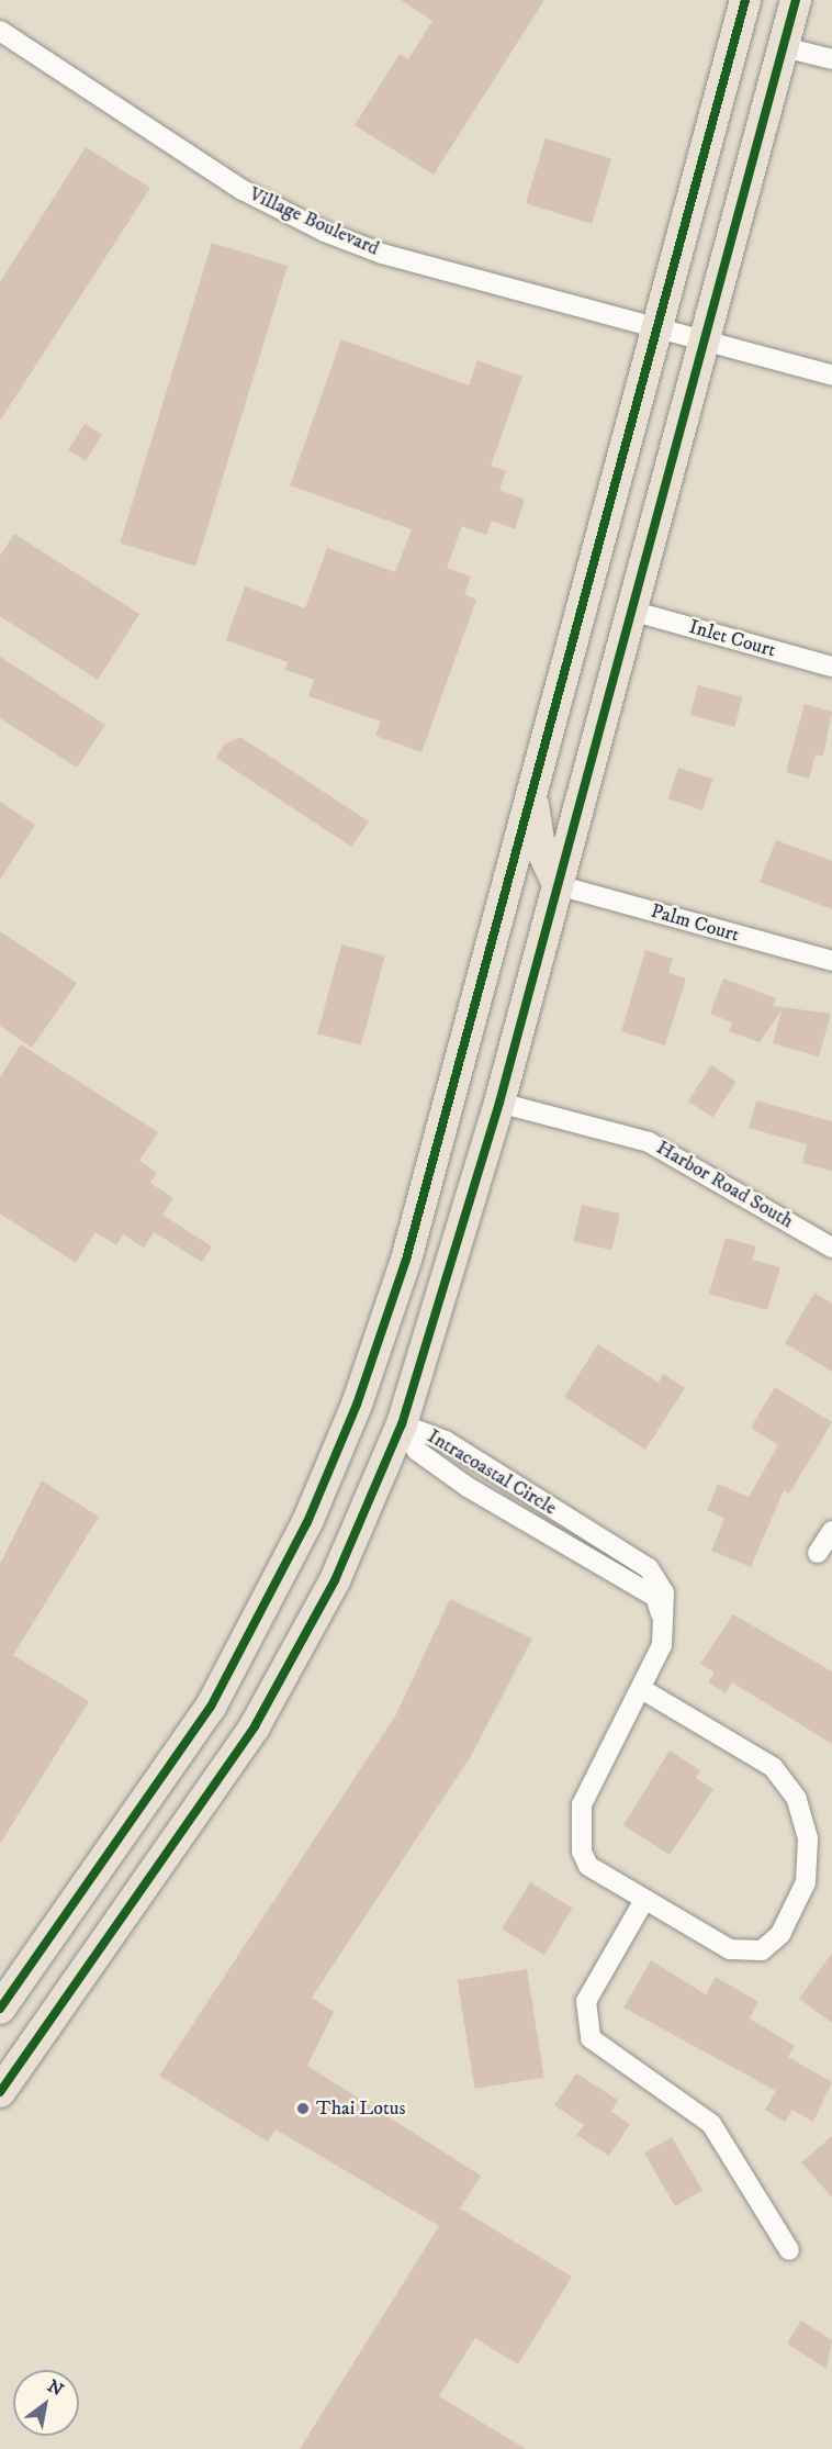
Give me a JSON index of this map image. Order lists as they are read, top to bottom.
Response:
{
  "streets": {
    "street": [
      "Village Boulevard",
      "Inlet Court",
      "Palm Court",
      "Harbor Road South",
      "Intracoastal Circle"
    ]
  },
  "places": ["Thai Lotus"],
  "north": "top right"
}
